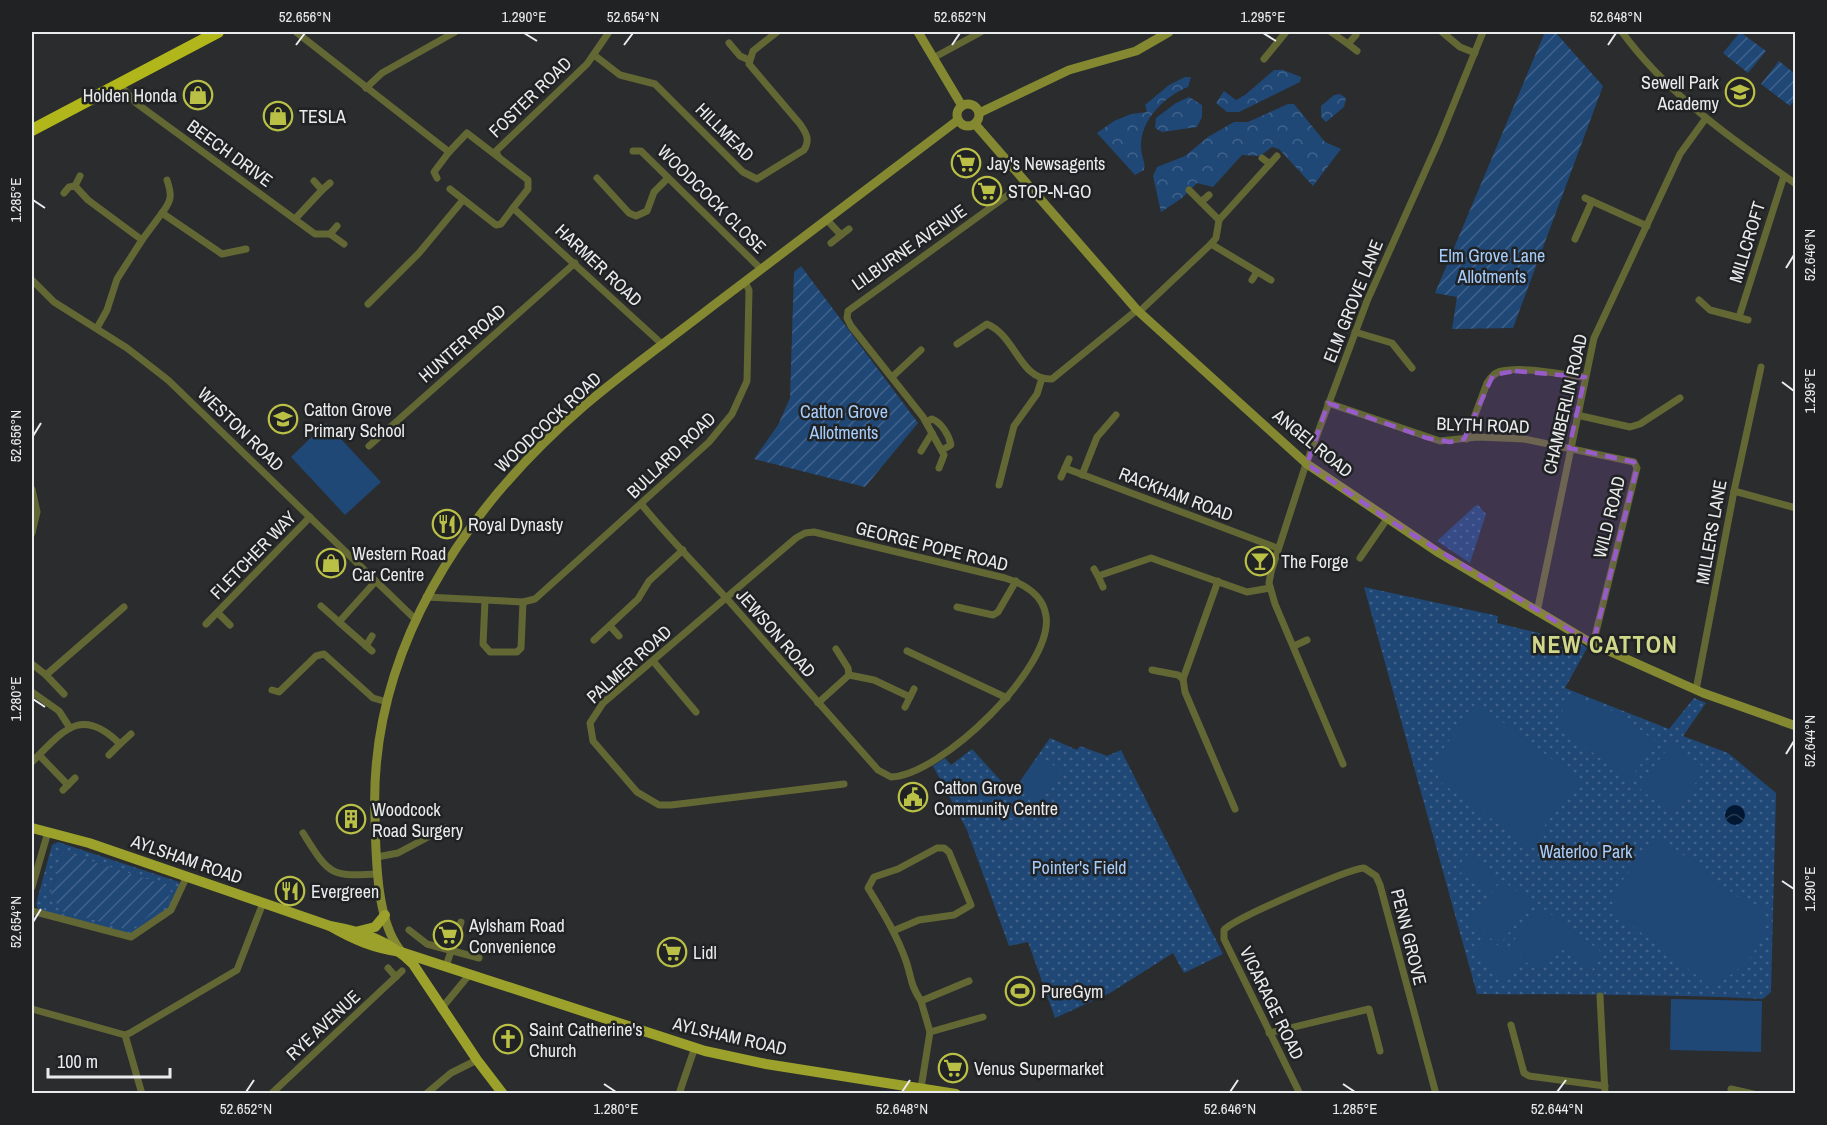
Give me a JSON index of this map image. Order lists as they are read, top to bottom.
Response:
{
  "streets": {
    "main road": ["AYLSHAM ROAD"],
    "street": [
      "FOSTER ROAD",
      "HILLMEAD",
      "BEECH DRIVE",
      "WOODCOCK CLOSE",
      "MILLCROFT",
      "LILBURNE AVENUE",
      "HARMER ROAD",
      "ELM GROVE LANE",
      "HUNTER ROAD",
      "CHAMBERLIN ROAD",
      "WOODCOCK ROAD",
      "BLYTH ROAD",
      "WESTON ROAD",
      "ANGEL ROAD",
      "BULLARD ROAD",
      "RACKHAM ROAD",
      "WILD ROAD",
      "MILLERS LANE",
      "GEORGE POPE ROAD",
      "FLETCHER WAY",
      "JEWSON ROAD",
      "PALMER ROAD",
      "PENN GROVE",
      "VICARAGE ROAD",
      "RYE AVENUE"
    ]
  },
  "crossings": [
    ["FOSTER ROAD", "HILLMEAD"],
    ["WOODCOCK CLOSE", "WOODCOCK ROAD"],
    ["LILBURNE AVENUE", "ANGEL ROAD"],
    ["HARMER ROAD", "HUNTER ROAD"],
    ["HARMER ROAD", "WOODCOCK ROAD"],
    ["ELM GROVE LANE", "BLYTH ROAD"],
    ["ELM GROVE LANE", "ANGEL ROAD"],
    ["ELM GROVE LANE", "RACKHAM ROAD"],
    ["CHAMBERLIN ROAD", "BLYTH ROAD"],
    ["CHAMBERLIN ROAD", "ANGEL ROAD"],
    ["CHAMBERLIN ROAD", "WILD ROAD"],
    ["WOODCOCK ROAD", "WESTON ROAD"],
    ["WOODCOCK ROAD", "ANGEL ROAD"],
    ["WOODCOCK ROAD", "BULLARD ROAD"],
    ["WOODCOCK ROAD", "AYLSHAM ROAD"],
    ["BLYTH ROAD", "WILD ROAD"],
    ["WESTON ROAD", "FLETCHER WAY"],
    ["ANGEL ROAD", "WILD ROAD"],
    ["ANGEL ROAD", "MILLERS LANE"],
    ["BULLARD ROAD", "JEWSON ROAD"],
    ["GEORGE POPE ROAD", "JEWSON ROAD"],
    ["GEORGE POPE ROAD", "PALMER ROAD"],
    ["JEWSON ROAD", "PALMER ROAD"],
    ["PENN GROVE", "VICARAGE ROAD"]
  ],
  "districts": ["NEW CATTON"],
  "parks": [
    "Elm Grove Lane Allotments",
    "Catton Grove Allotments",
    "Waterloo Park",
    "Pointer's Field"
  ],
  "places": {
    "school or university": ["Sewell Park Academy", "Catton Grove Primary School"],
    "shop": ["Holden Honda", "TESLA", "Western Road Car Centre"],
    "supermarket": [
      "Jay's Newsagents",
      "STOP-N-GO",
      "Aylsham Road Convenience",
      "Lidl",
      "Venus Supermarket"
    ],
    "restaurant": ["Royal Dynasty", "Evergreen"],
    "bar": ["The Forge"],
    "public building": ["Catton Grove Community Centre"],
    "building": ["Woodcock Road Surgery"],
    "sports": ["PureGym"],
    "church": ["Saint Catherine's Church"]
  },
  "scale_bar": "100 m",
  "coordinates": [
    "52.656°N",
    "1.290°E",
    "52.654°N",
    "52.652°N",
    "1.295°E",
    "52.648°N",
    "1.285°E",
    "52.646°N",
    "1.280°E",
    "52.644°N"
  ]
}
